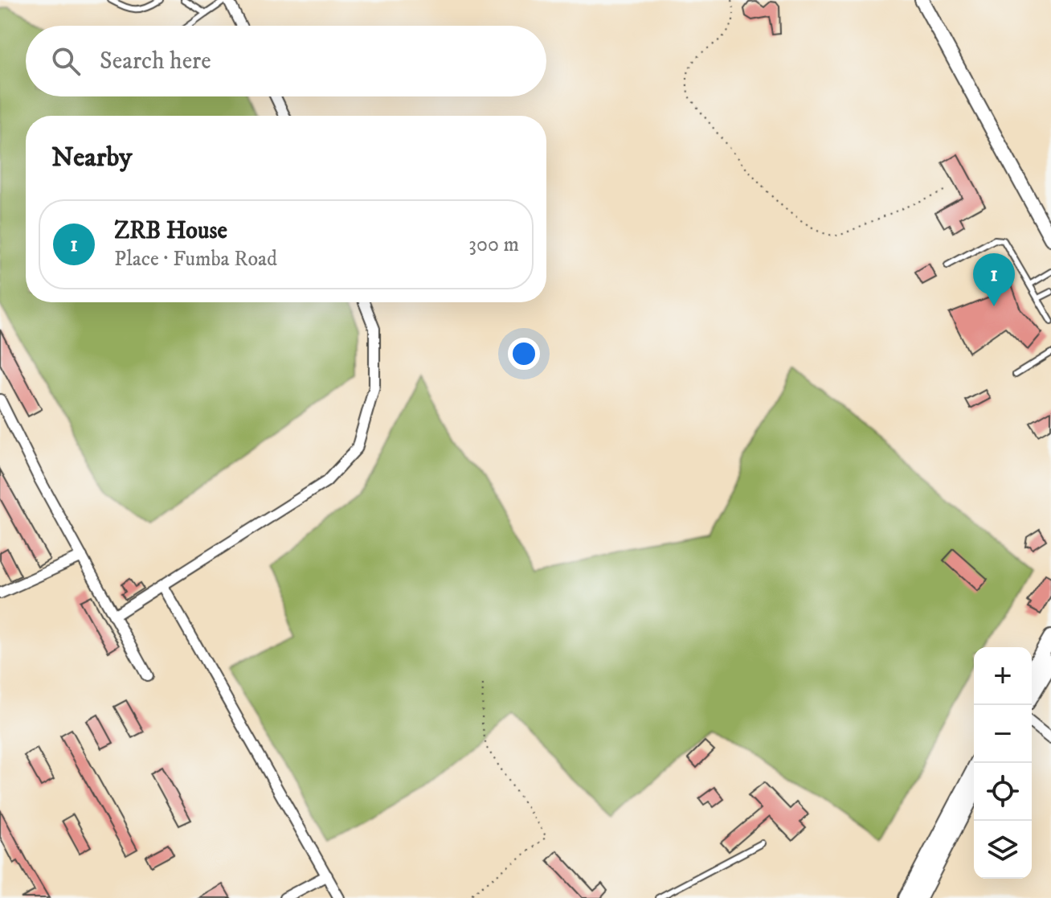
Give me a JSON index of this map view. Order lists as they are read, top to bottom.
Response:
{
  "page": {
    "search": "Search here",
    "heading": "Nearby",
    "list": [
      {
        "mark": "1",
        "name": "ZRB House",
        "note": "Place · Fumba Road",
        "value": "300 m"
      }
    ],
    "pins": "1",
    "map_buttons": ["+", "−"]
  }
}
